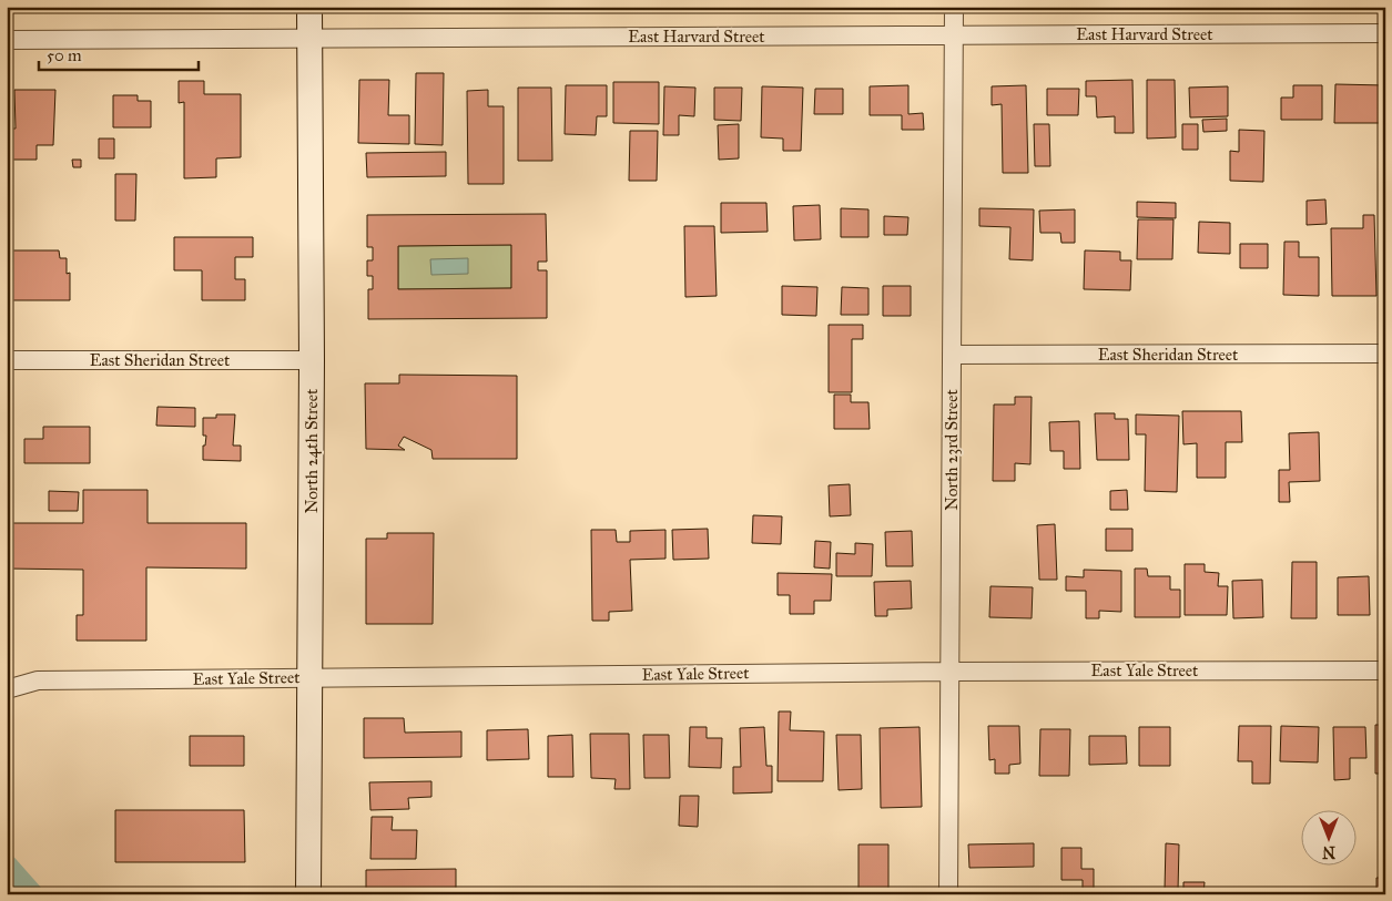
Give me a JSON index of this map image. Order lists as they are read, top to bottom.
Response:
{
  "streets": {
    "main road": ["North 24th Street"],
    "street": [
      "East Harvard Street",
      "East Sheridan Street",
      "North 23rd Street",
      "East Yale Street"
    ]
  },
  "crossings": [
    ["East Harvard Street", "North 23rd Street"],
    ["East Harvard Street", "North 24th Street"],
    ["East Sheridan Street", "North 23rd Street"],
    ["East Sheridan Street", "North 24th Street"],
    ["North 23rd Street", "East Yale Street"],
    ["North 24th Street", "East Yale Street"]
  ],
  "scale_bar": "50 m",
  "north": "bottom"
}
